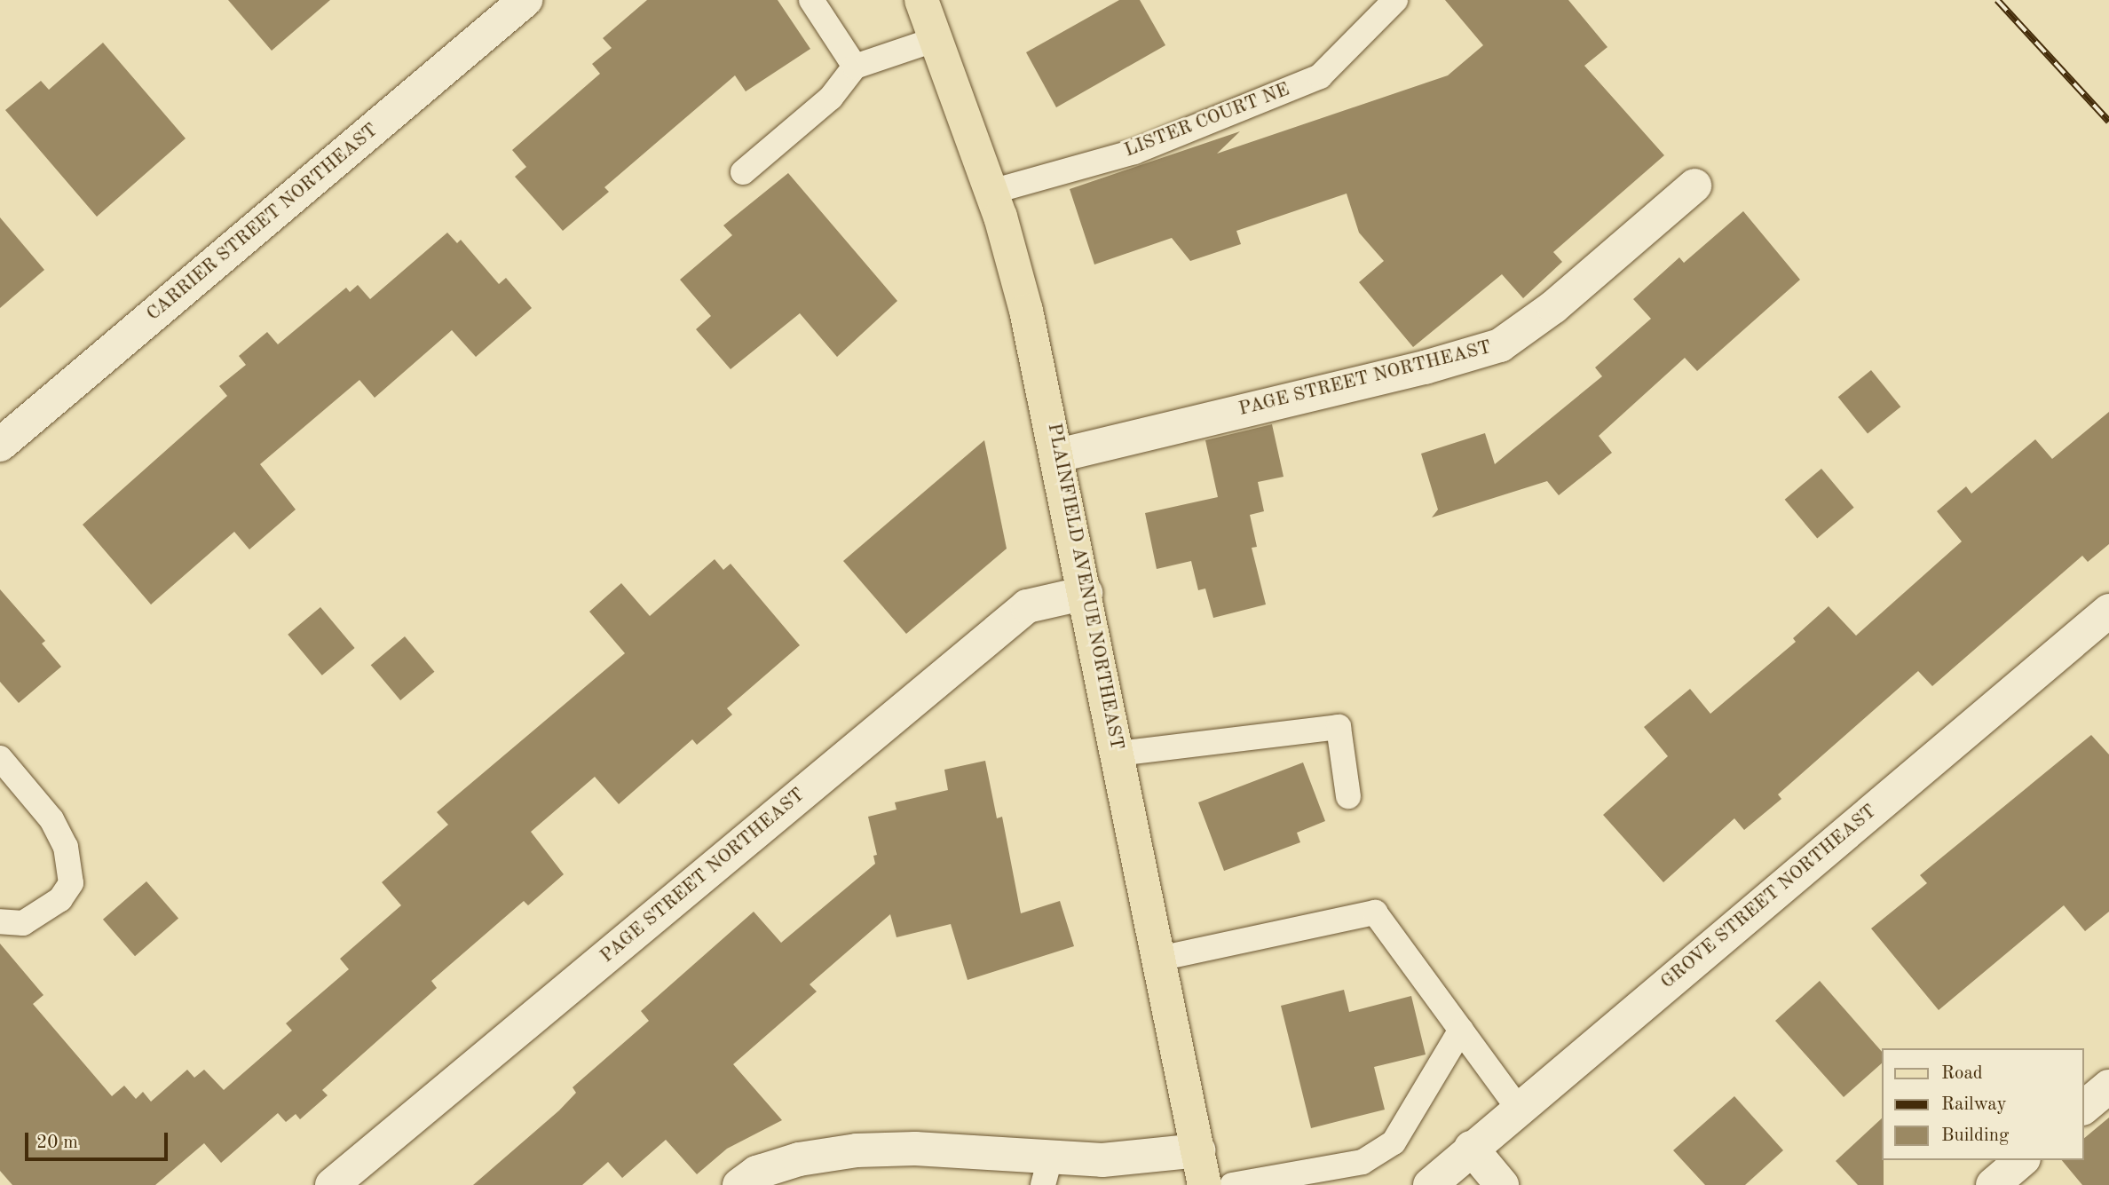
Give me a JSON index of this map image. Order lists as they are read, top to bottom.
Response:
{
  "streets": {
    "main road": ["PLAINFIELD AVENUE NORTHEAST"],
    "street": ["CARRIER STREET NORTHEAST", "PAGE STREET NORTHEAST", "GROVE STREET NORTHEAST"],
    "lane": ["LISTER COURT NE"]
  },
  "crossings": [
    ["LISTER COURT NE", "PLAINFIELD AVENUE NORTHEAST"],
    ["PAGE STREET NORTHEAST", "PLAINFIELD AVENUE NORTHEAST"]
  ],
  "legend": ["Road", "Railway", "Building"],
  "scale_bar": "20 m"
}
